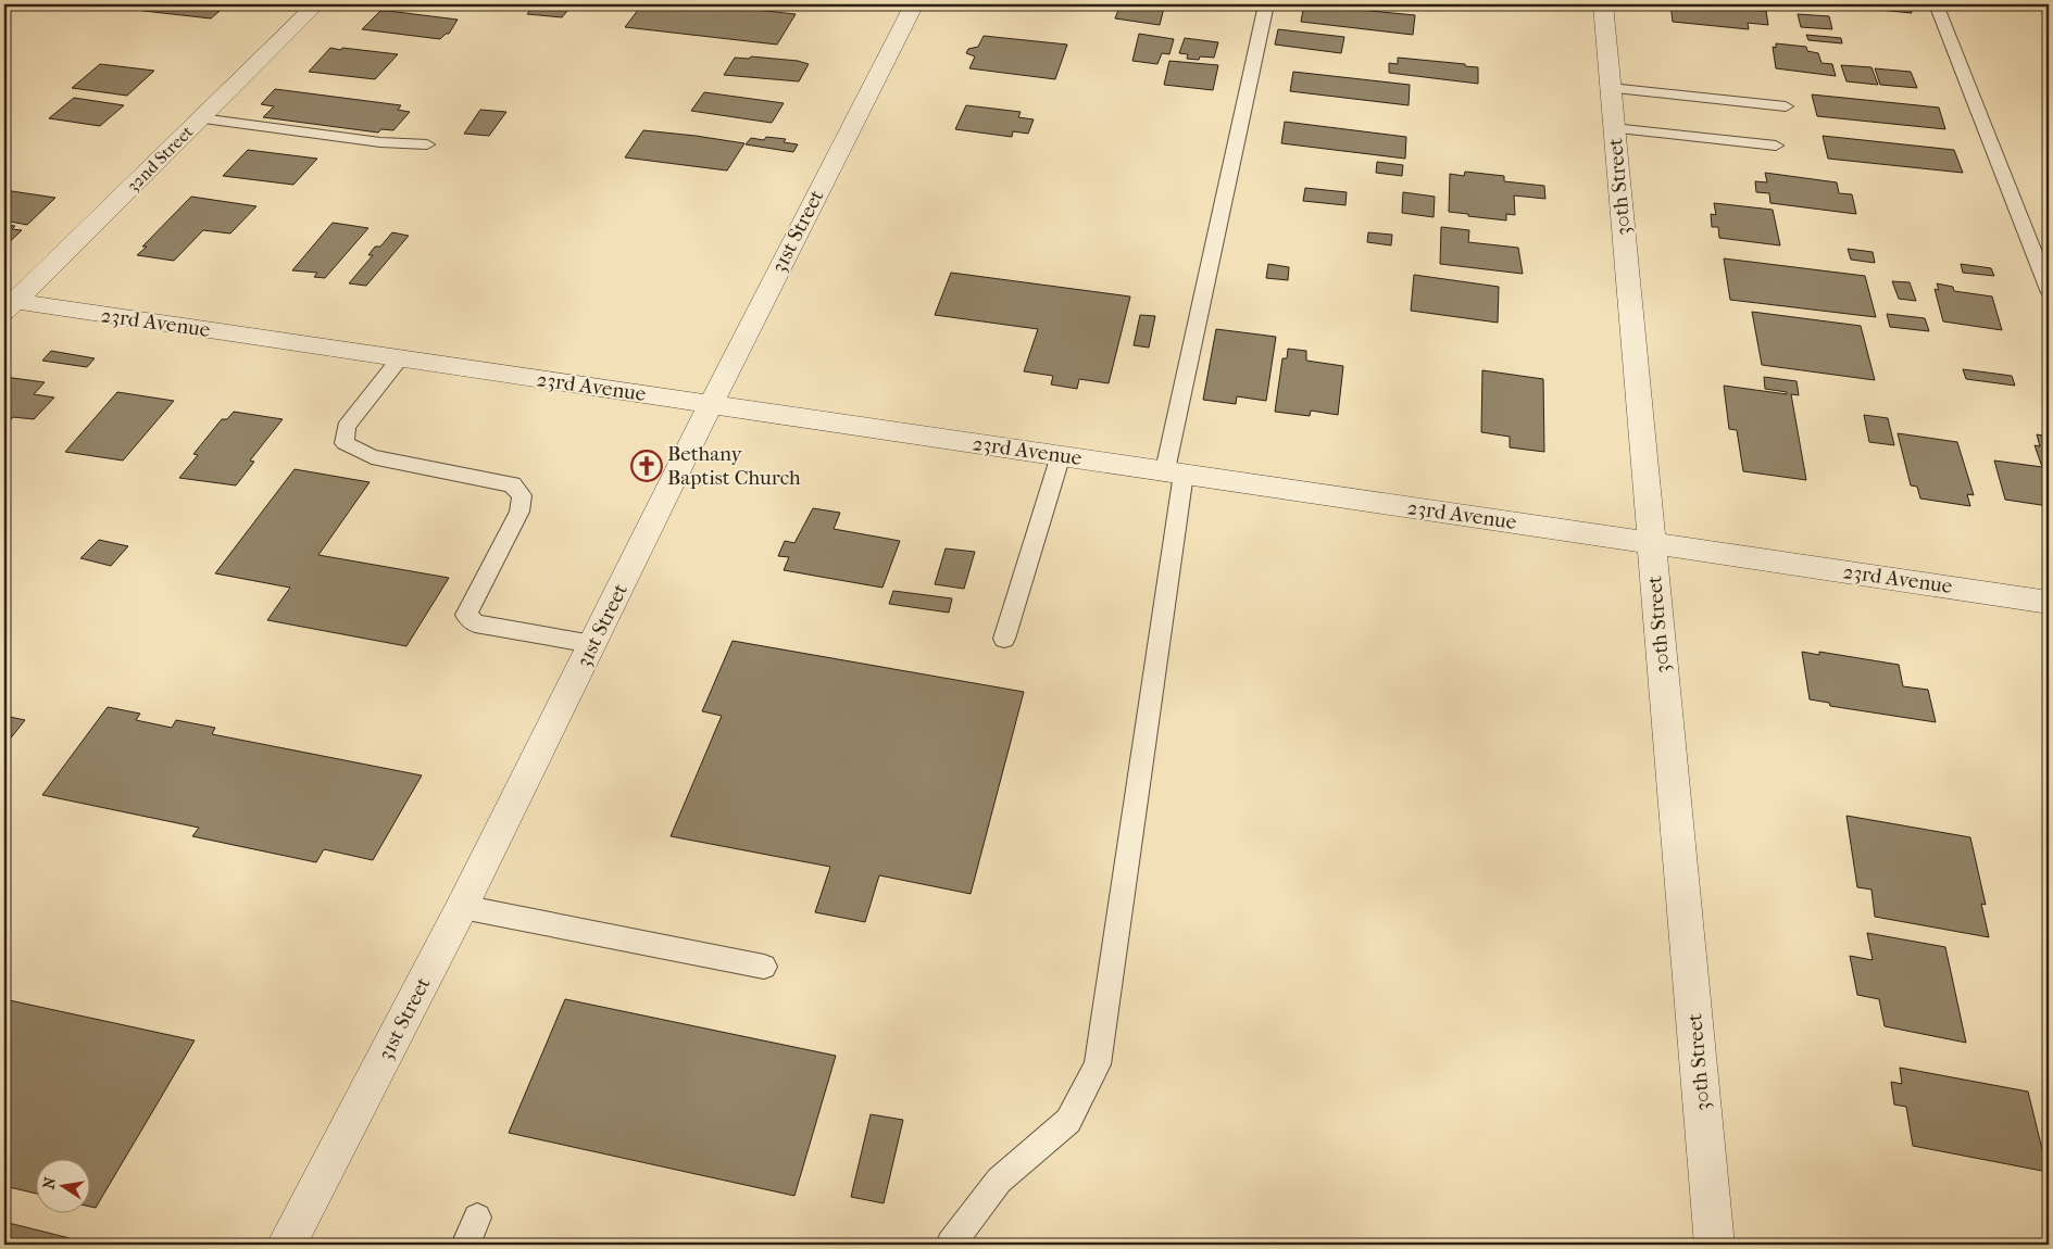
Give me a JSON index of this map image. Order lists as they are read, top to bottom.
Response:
{
  "streets": {
    "street": [
      "32nd Street",
      "30th Street",
      "31st Street",
      "23rd Avenue"
    ]
  },
  "crossings": [
    ["32nd Street", "23rd Avenue"],
    ["30th Street", "23rd Avenue"],
    ["31st Street", "23rd Avenue"]
  ],
  "places": {
    "church": ["Bethany Baptist Church"]
  },
  "north": "left"
}
